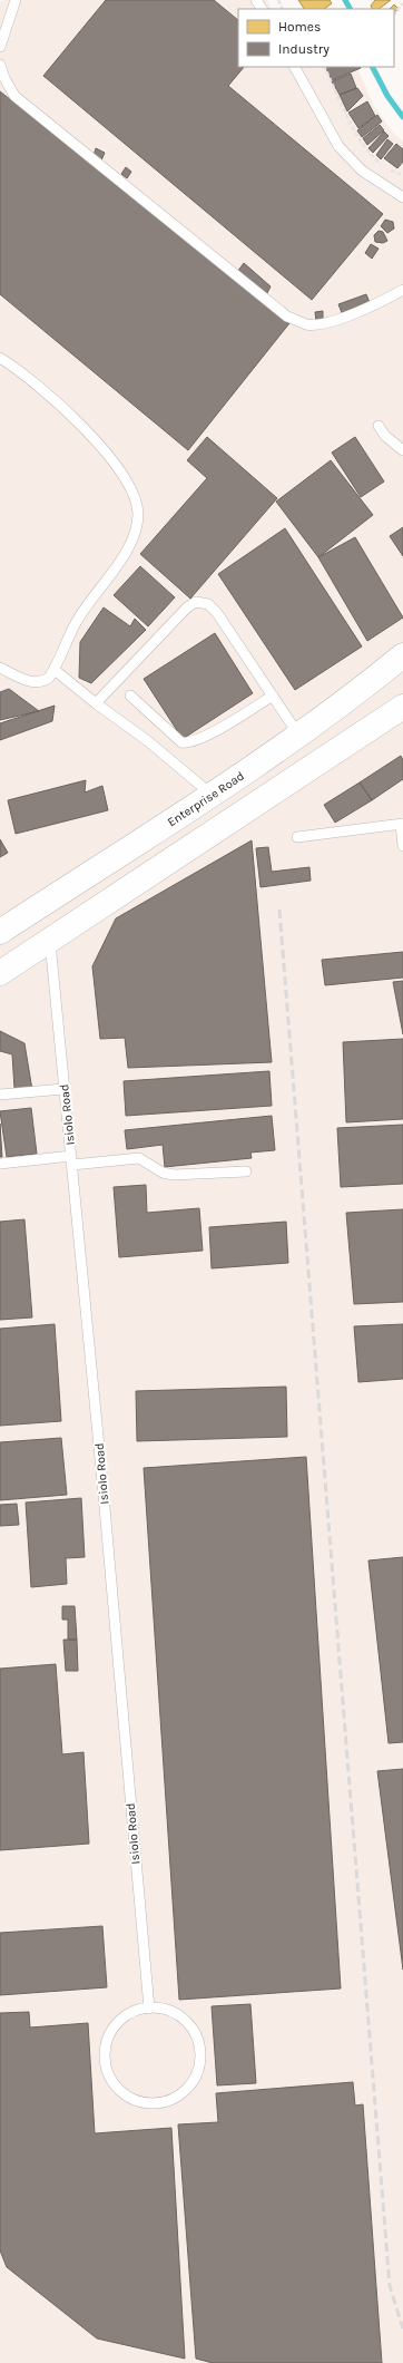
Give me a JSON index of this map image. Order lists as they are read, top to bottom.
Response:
{
  "streets": {
    "main road": ["Enterprise Road"],
    "lane": ["Isiolo Road"]
  },
  "legend": ["Homes", "Industry"]
}
